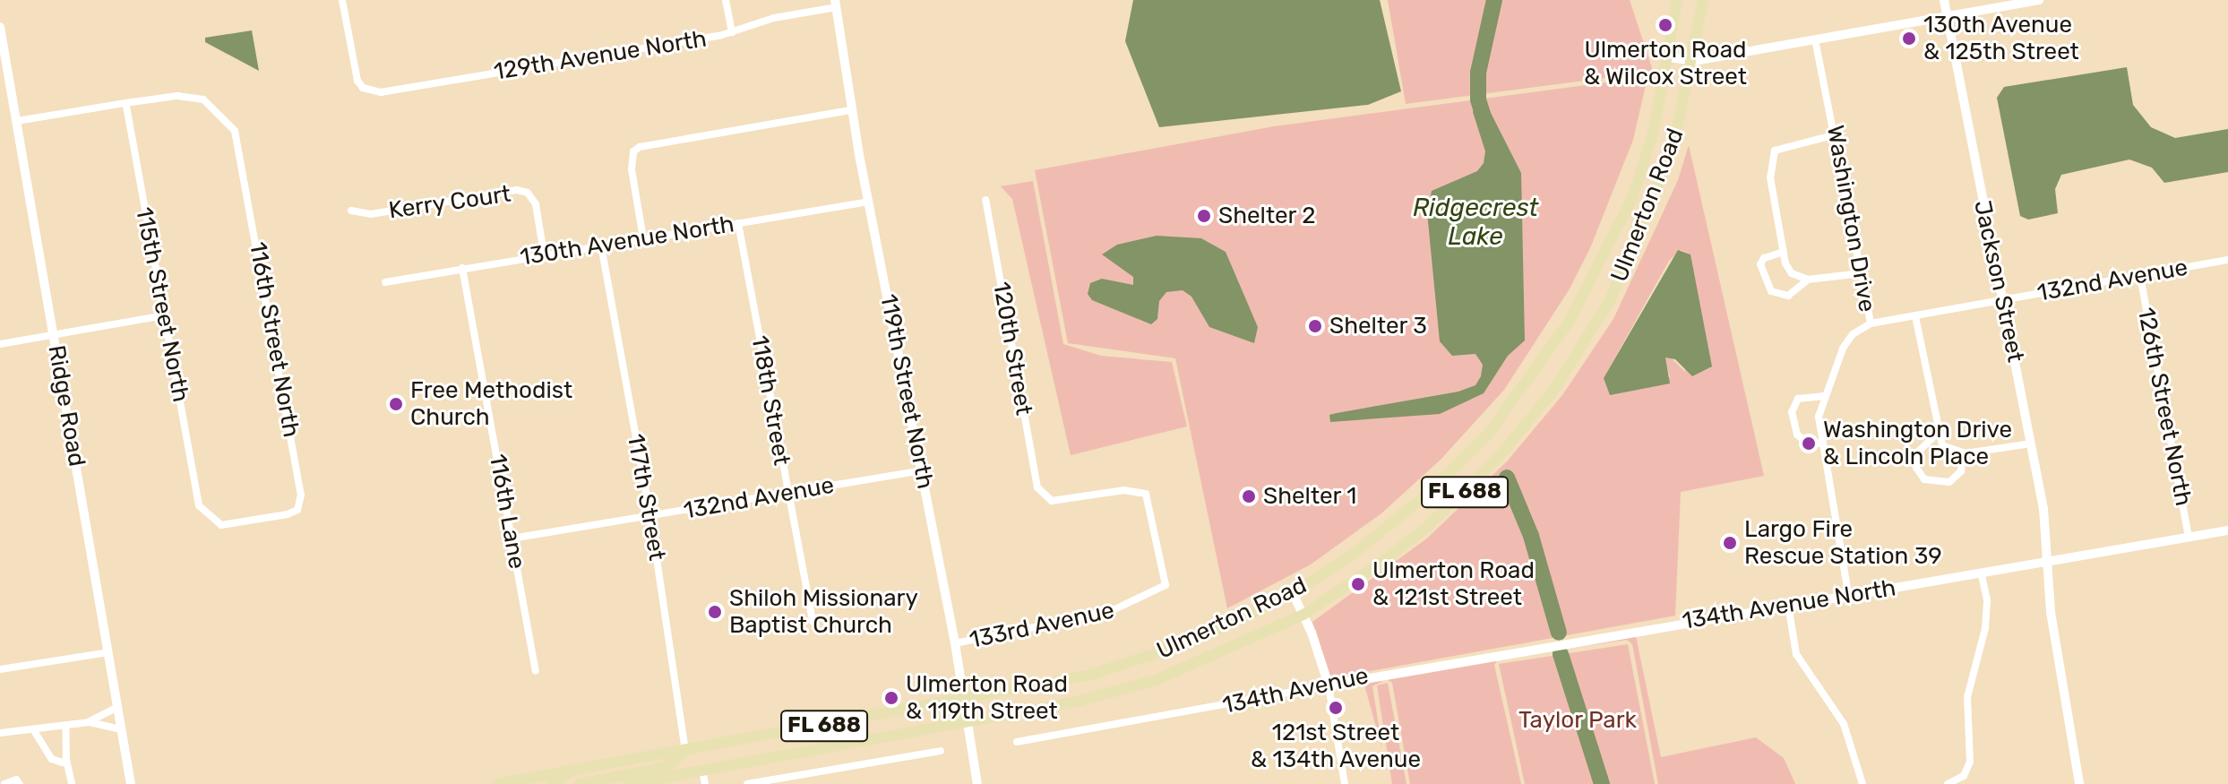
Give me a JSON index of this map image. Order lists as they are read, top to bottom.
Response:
{
  "streets": {
    "main road": ["Ulmerton Road", "FL 688"],
    "street": [
      "129th Avenue North",
      "Kerry Court",
      "Washington Drive",
      "130th Avenue North",
      "132nd Avenue",
      "Jackson Street",
      "115th Street North",
      "116th Street North",
      "120th Street",
      "119th Street North",
      "118th Street",
      "Ridge Road",
      "126th Street North",
      "117th Street",
      "116th Lane",
      "134th Avenue North",
      "133rd Avenue",
      "134th Avenue"
    ]
  },
  "crossings": [
    ["129th Avenue North", "119th Street North"],
    ["Kerry Court", "130th Avenue North"],
    ["Ulmerton Road", "119th Street North"],
    ["Ulmerton Road", "117th Street"],
    ["Washington Drive", "132nd Avenue"],
    ["Washington Drive", "134th Avenue North"],
    ["130th Avenue North", "119th Street North"],
    ["130th Avenue North", "118th Street"],
    ["130th Avenue North", "117th Street"],
    ["130th Avenue North", "116th Lane"],
    ["132nd Avenue", "Jackson Street"],
    ["132nd Avenue", "119th Street North"],
    ["132nd Avenue", "118th Street"],
    ["132nd Avenue", "126th Street North"],
    ["132nd Avenue", "117th Street"],
    ["132nd Avenue", "116th Lane"],
    ["Jackson Street", "134th Avenue North"],
    ["115th Street North", "116th Street North"],
    ["116th Street North", "Ridge Road"],
    ["120th Street", "133rd Avenue"],
    ["119th Street North", "133rd Avenue"],
    ["134th Avenue North", "134th Avenue"]
  ],
  "water": ["Ridgecrest Lake"],
  "parks": ["Taylor Park"],
  "places": [
    "Ulmerton Road & Wilcox Street",
    "130th Avenue & 125th Street",
    "Shelter 2",
    "Shelter 3",
    "Free Methodist Church",
    "Washington Drive & Lincoln Place",
    "Shelter 1",
    "Largo Fire Rescue Station 39",
    "Ulmerton Road & 121st Street",
    "Shiloh Missionary Baptist Church",
    "Ulmerton Road & 119th Street",
    "121st Street & 134th Avenue"
  ]
}
